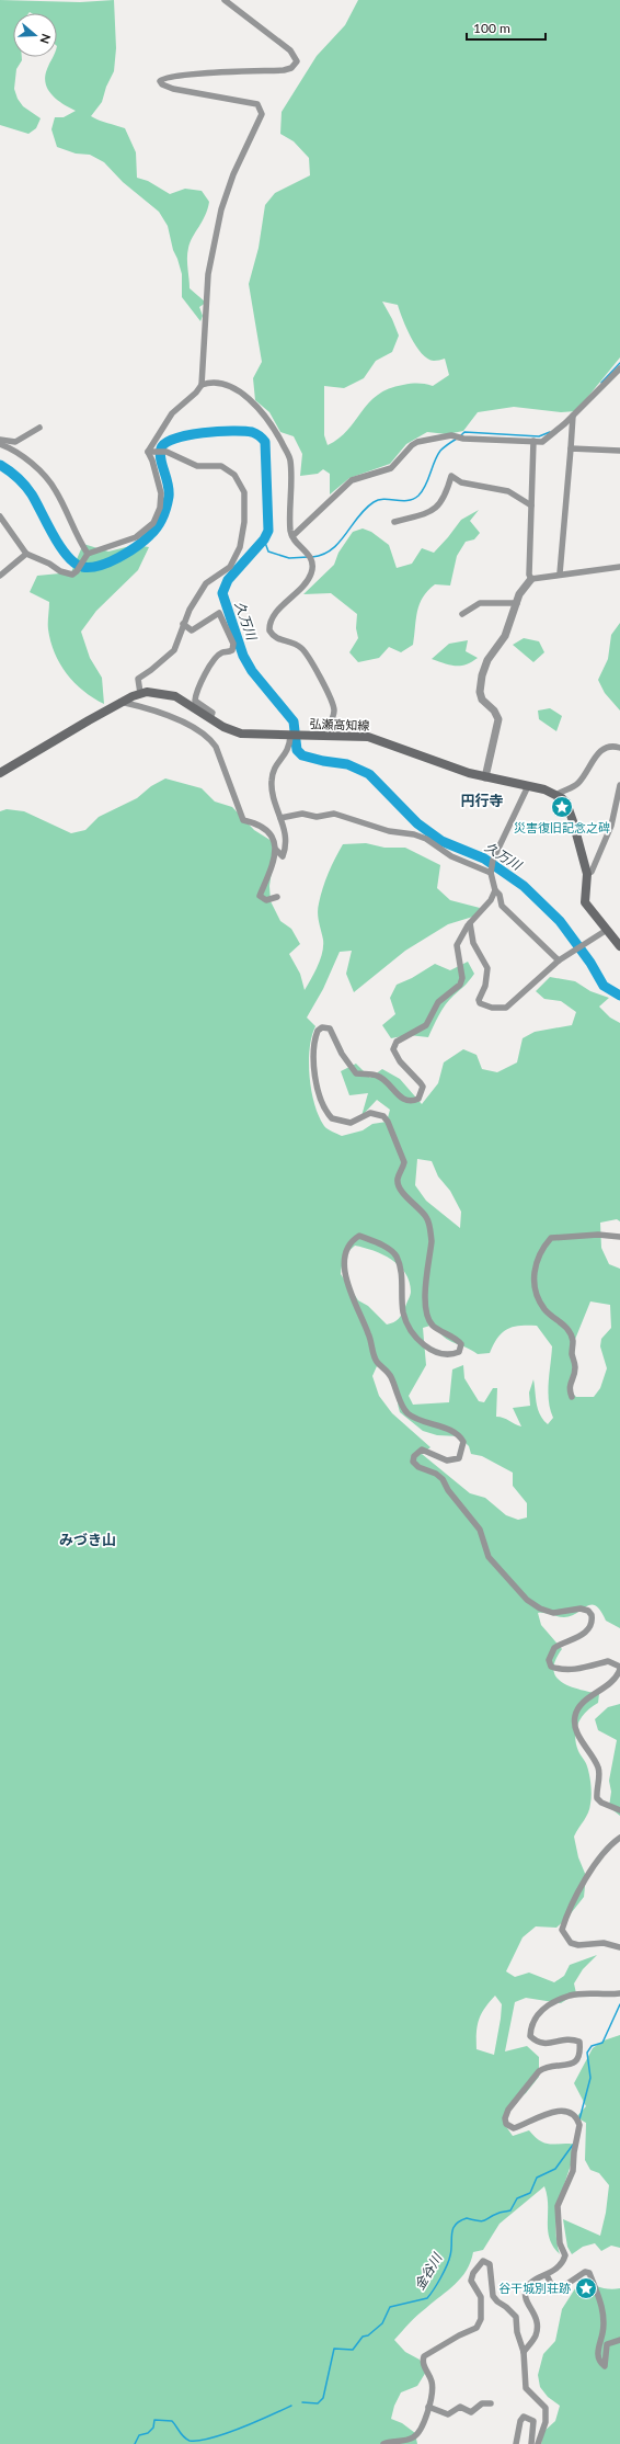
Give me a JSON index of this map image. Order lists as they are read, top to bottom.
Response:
{
  "streets": {
    "main road": ["弘瀬高知線"]
  },
  "districts": ["円行寺", "みづき山"],
  "water": ["久万川", "金谷川"],
  "places": {
    "place": ["災害復旧記念之碑", "谷干城別荘跡"]
  },
  "scale_bar": "100 m",
  "north": "right"
}
